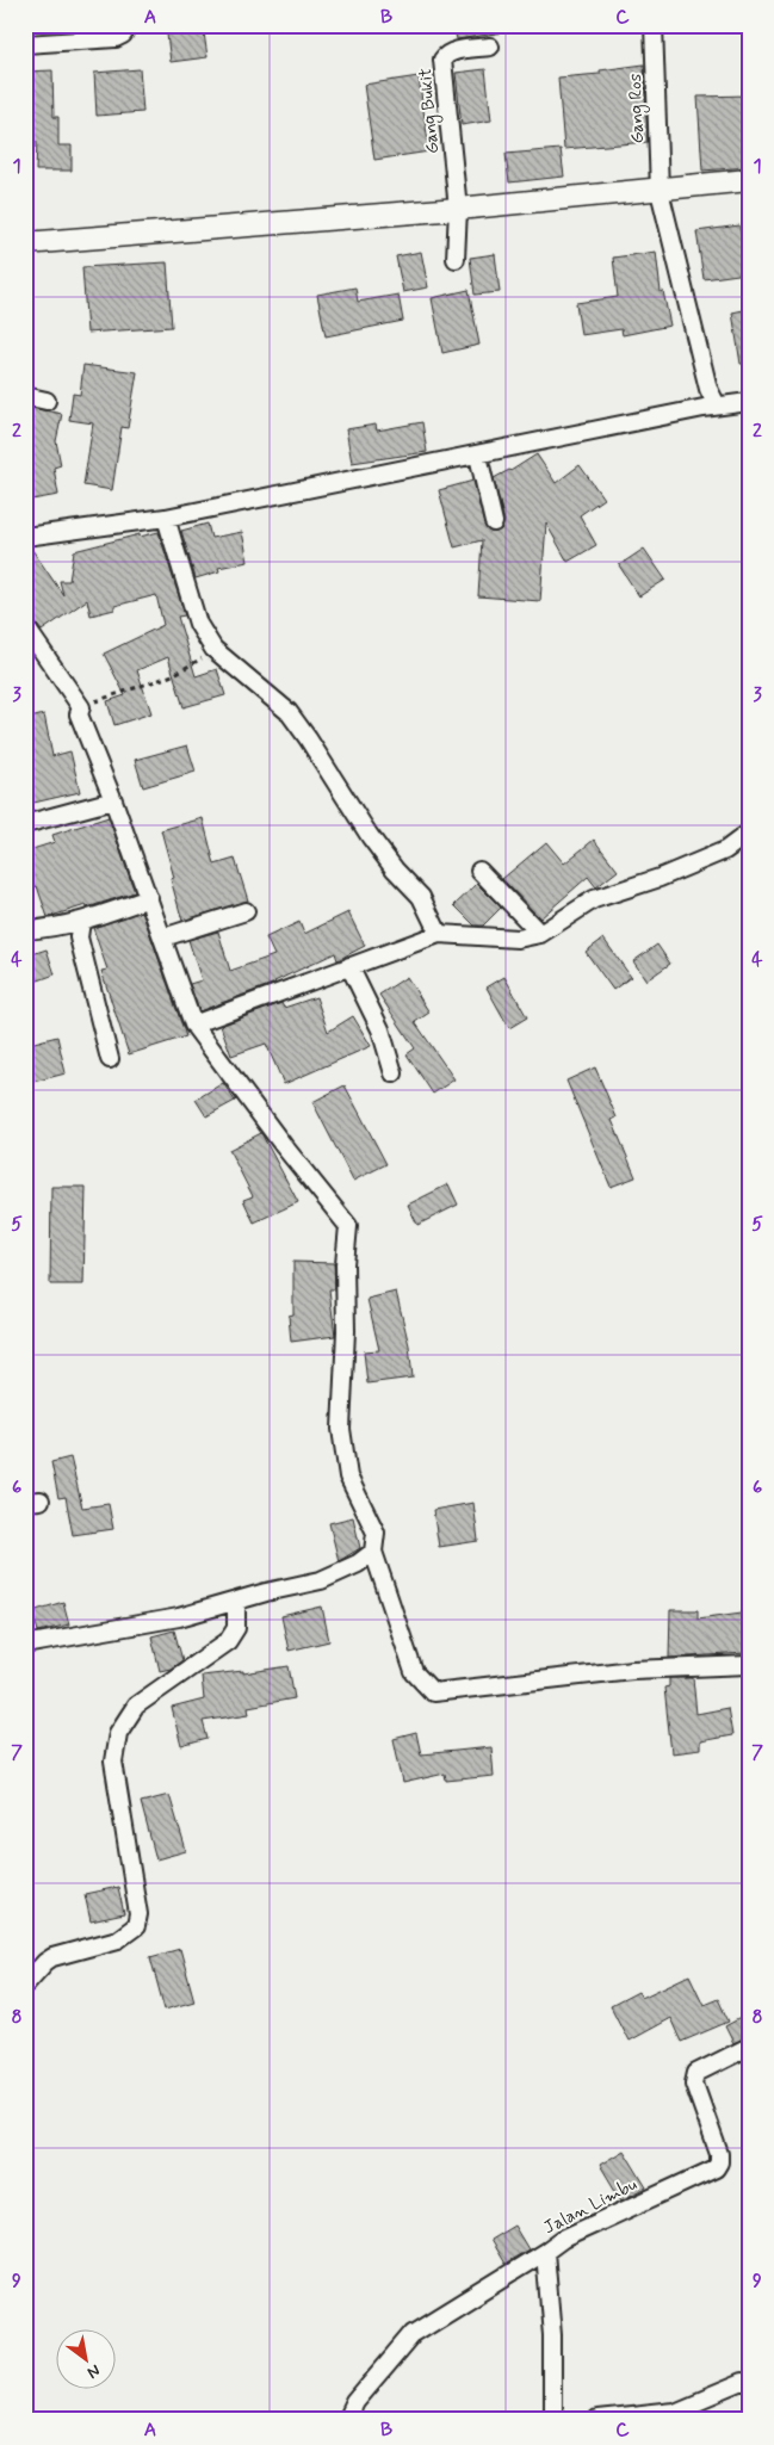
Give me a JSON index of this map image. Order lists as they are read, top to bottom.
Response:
{
  "streets": {
    "street": ["Gang Ros", "Gang Bukit", "Jalan Limbu"]
  },
  "north": "bottom right",
  "grid": {
    "columns": ["A", "B", "C"],
    "rows": [
      "1",
      "2",
      "3",
      "4",
      "5",
      "6",
      "7",
      "8",
      "9"
    ]
  }
}
